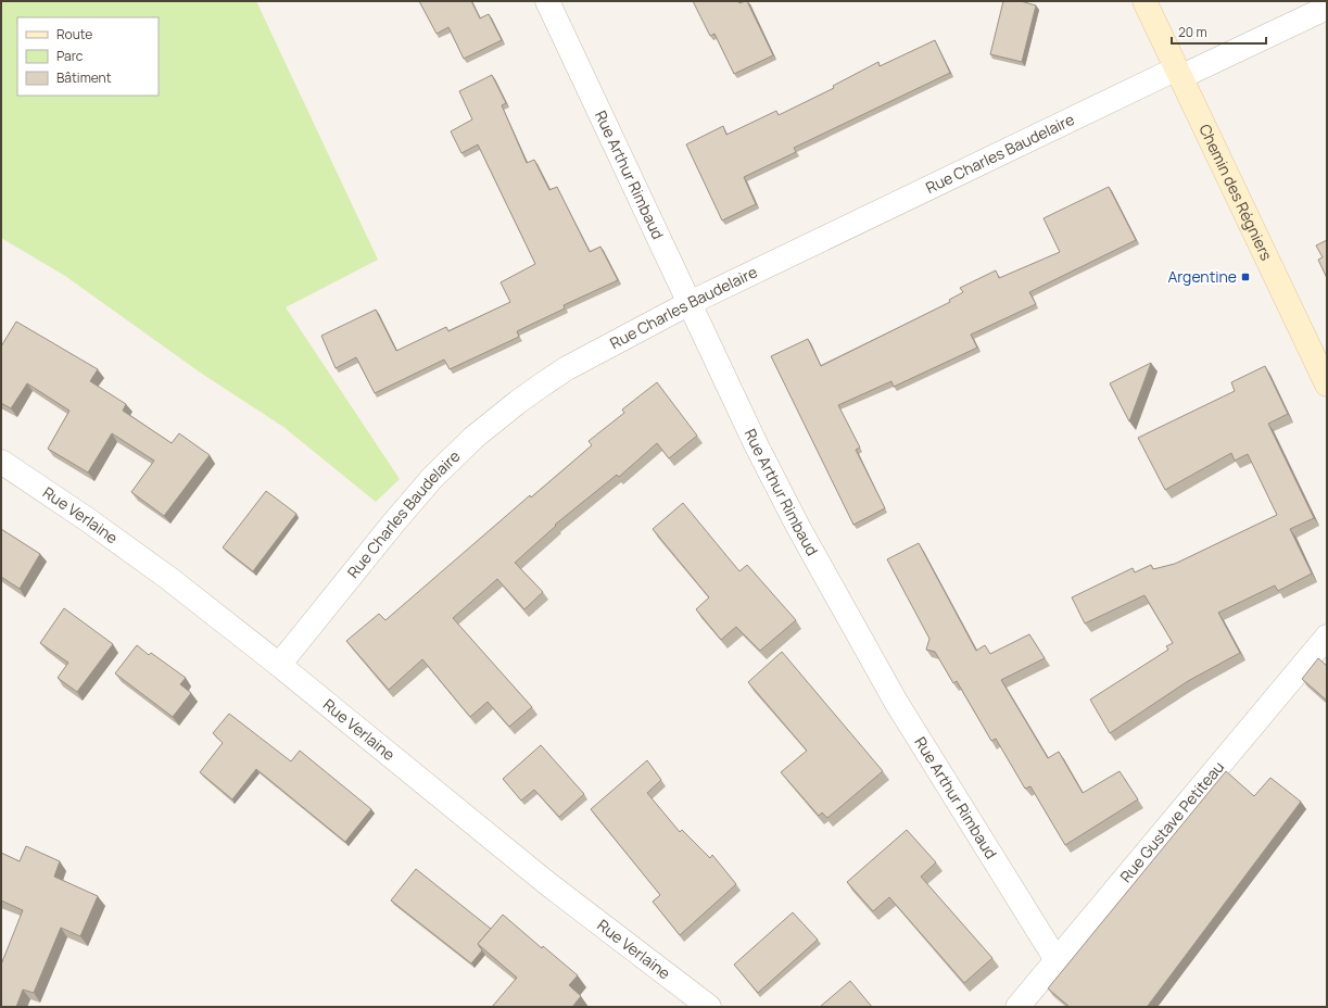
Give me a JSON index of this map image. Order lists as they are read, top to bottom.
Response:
{
  "streets": {
    "main road": ["Chemin des Régniers"],
    "street": [
      "Rue Charles Baudelaire",
      "Rue Arthur Rimbaud",
      "Rue Verlaine",
      "Rue Gustave Petiteau"
    ]
  },
  "crossings": [
    ["Rue Charles Baudelaire", "Rue Arthur Rimbaud"],
    ["Rue Charles Baudelaire", "Chemin des Régniers"],
    ["Rue Charles Baudelaire", "Rue Verlaine"],
    ["Rue Arthur Rimbaud", "Rue Gustave Petiteau"]
  ],
  "places": {
    "transit": ["Argentine"]
  },
  "legend": ["Route", "Parc", "Bâtiment"],
  "scale_bar": "20 m"
}
